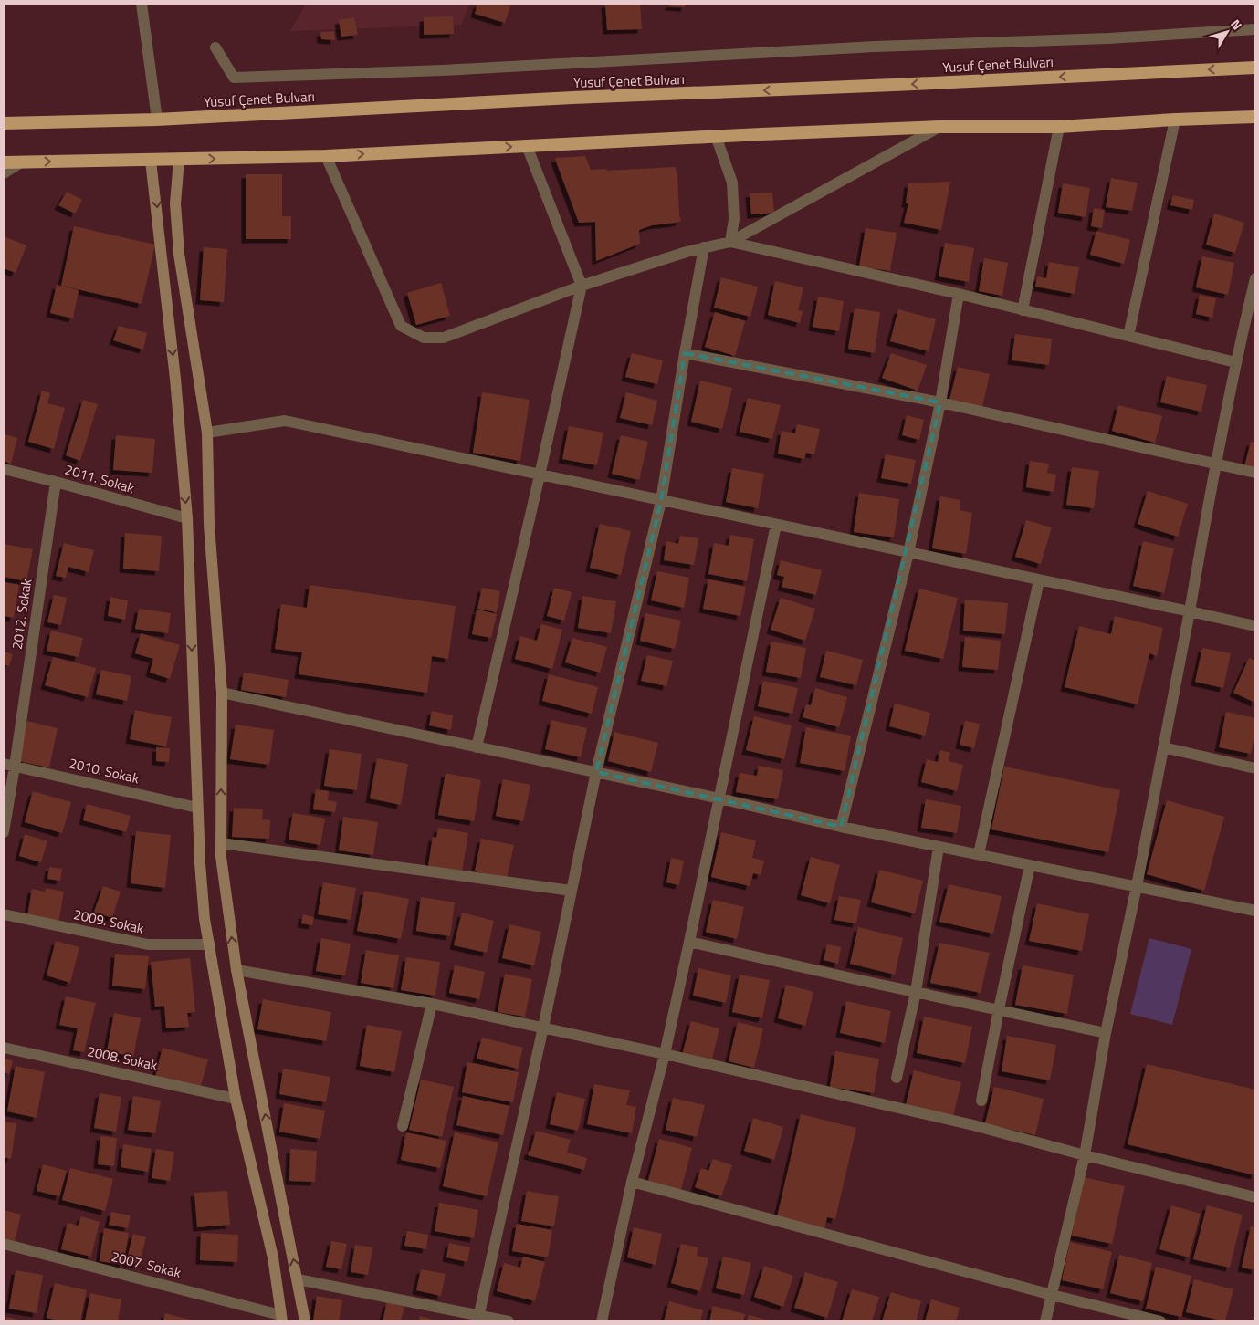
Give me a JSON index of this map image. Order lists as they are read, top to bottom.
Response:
{
  "streets": {
    "highway": ["Yusuf Çenet Bulvarı"],
    "street": [
      "2011. Sokak",
      "2012. Sokak",
      "2010. Sokak",
      "2009. Sokak",
      "2008. Sokak",
      "2007. Sokak"
    ]
  },
  "crossings": [
    ["2011. Sokak", "2012. Sokak"],
    ["2012. Sokak", "2010. Sokak"]
  ],
  "north": "top right"
}
